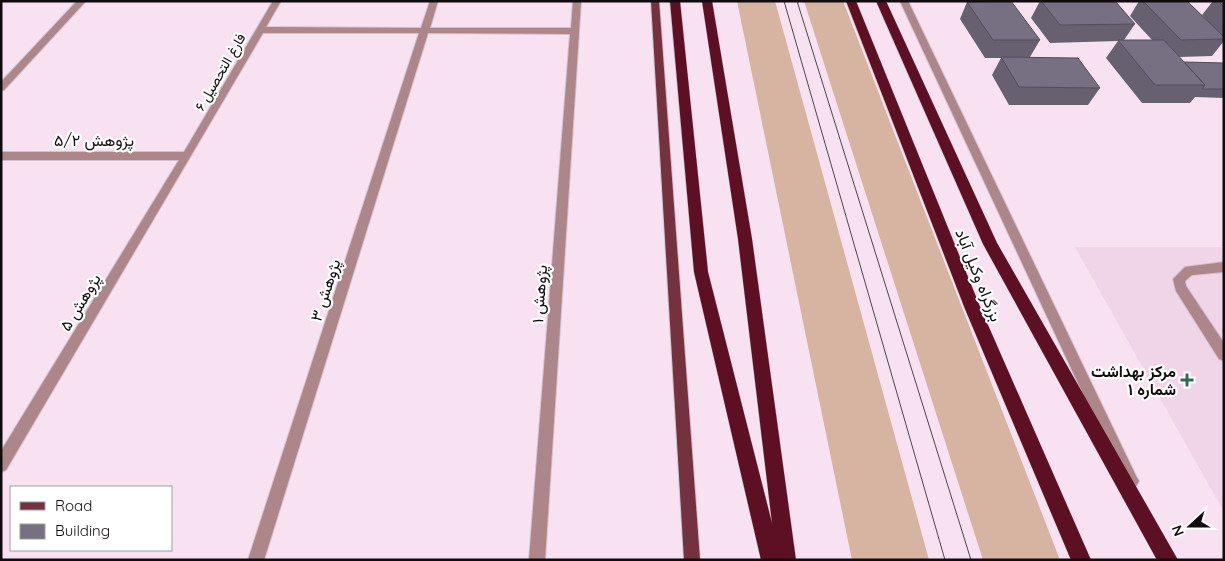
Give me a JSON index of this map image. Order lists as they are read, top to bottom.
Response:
{
  "streets": {
    "highway": ["بزرگراه وکیل آباد"],
    "street": [
      "فارغ التحصیل ۶",
      "پژوهش ۵/۲",
      "پژوهش ۳",
      "پژوهش ۱",
      "پژوهش ۵"
    ]
  },
  "crossings": [
    ["فارغ التحصیل ۶", "پژوهش ۵/۲"],
    ["فارغ التحصیل ۶", "پژوهش ۵"],
    ["پژوهش ۵/۲", "پژوهش ۵"]
  ],
  "places": {
    "health": ["مرکز بهداشت شماره ۱"]
  },
  "legend": ["Road", "Building"],
  "north": "left"
}
